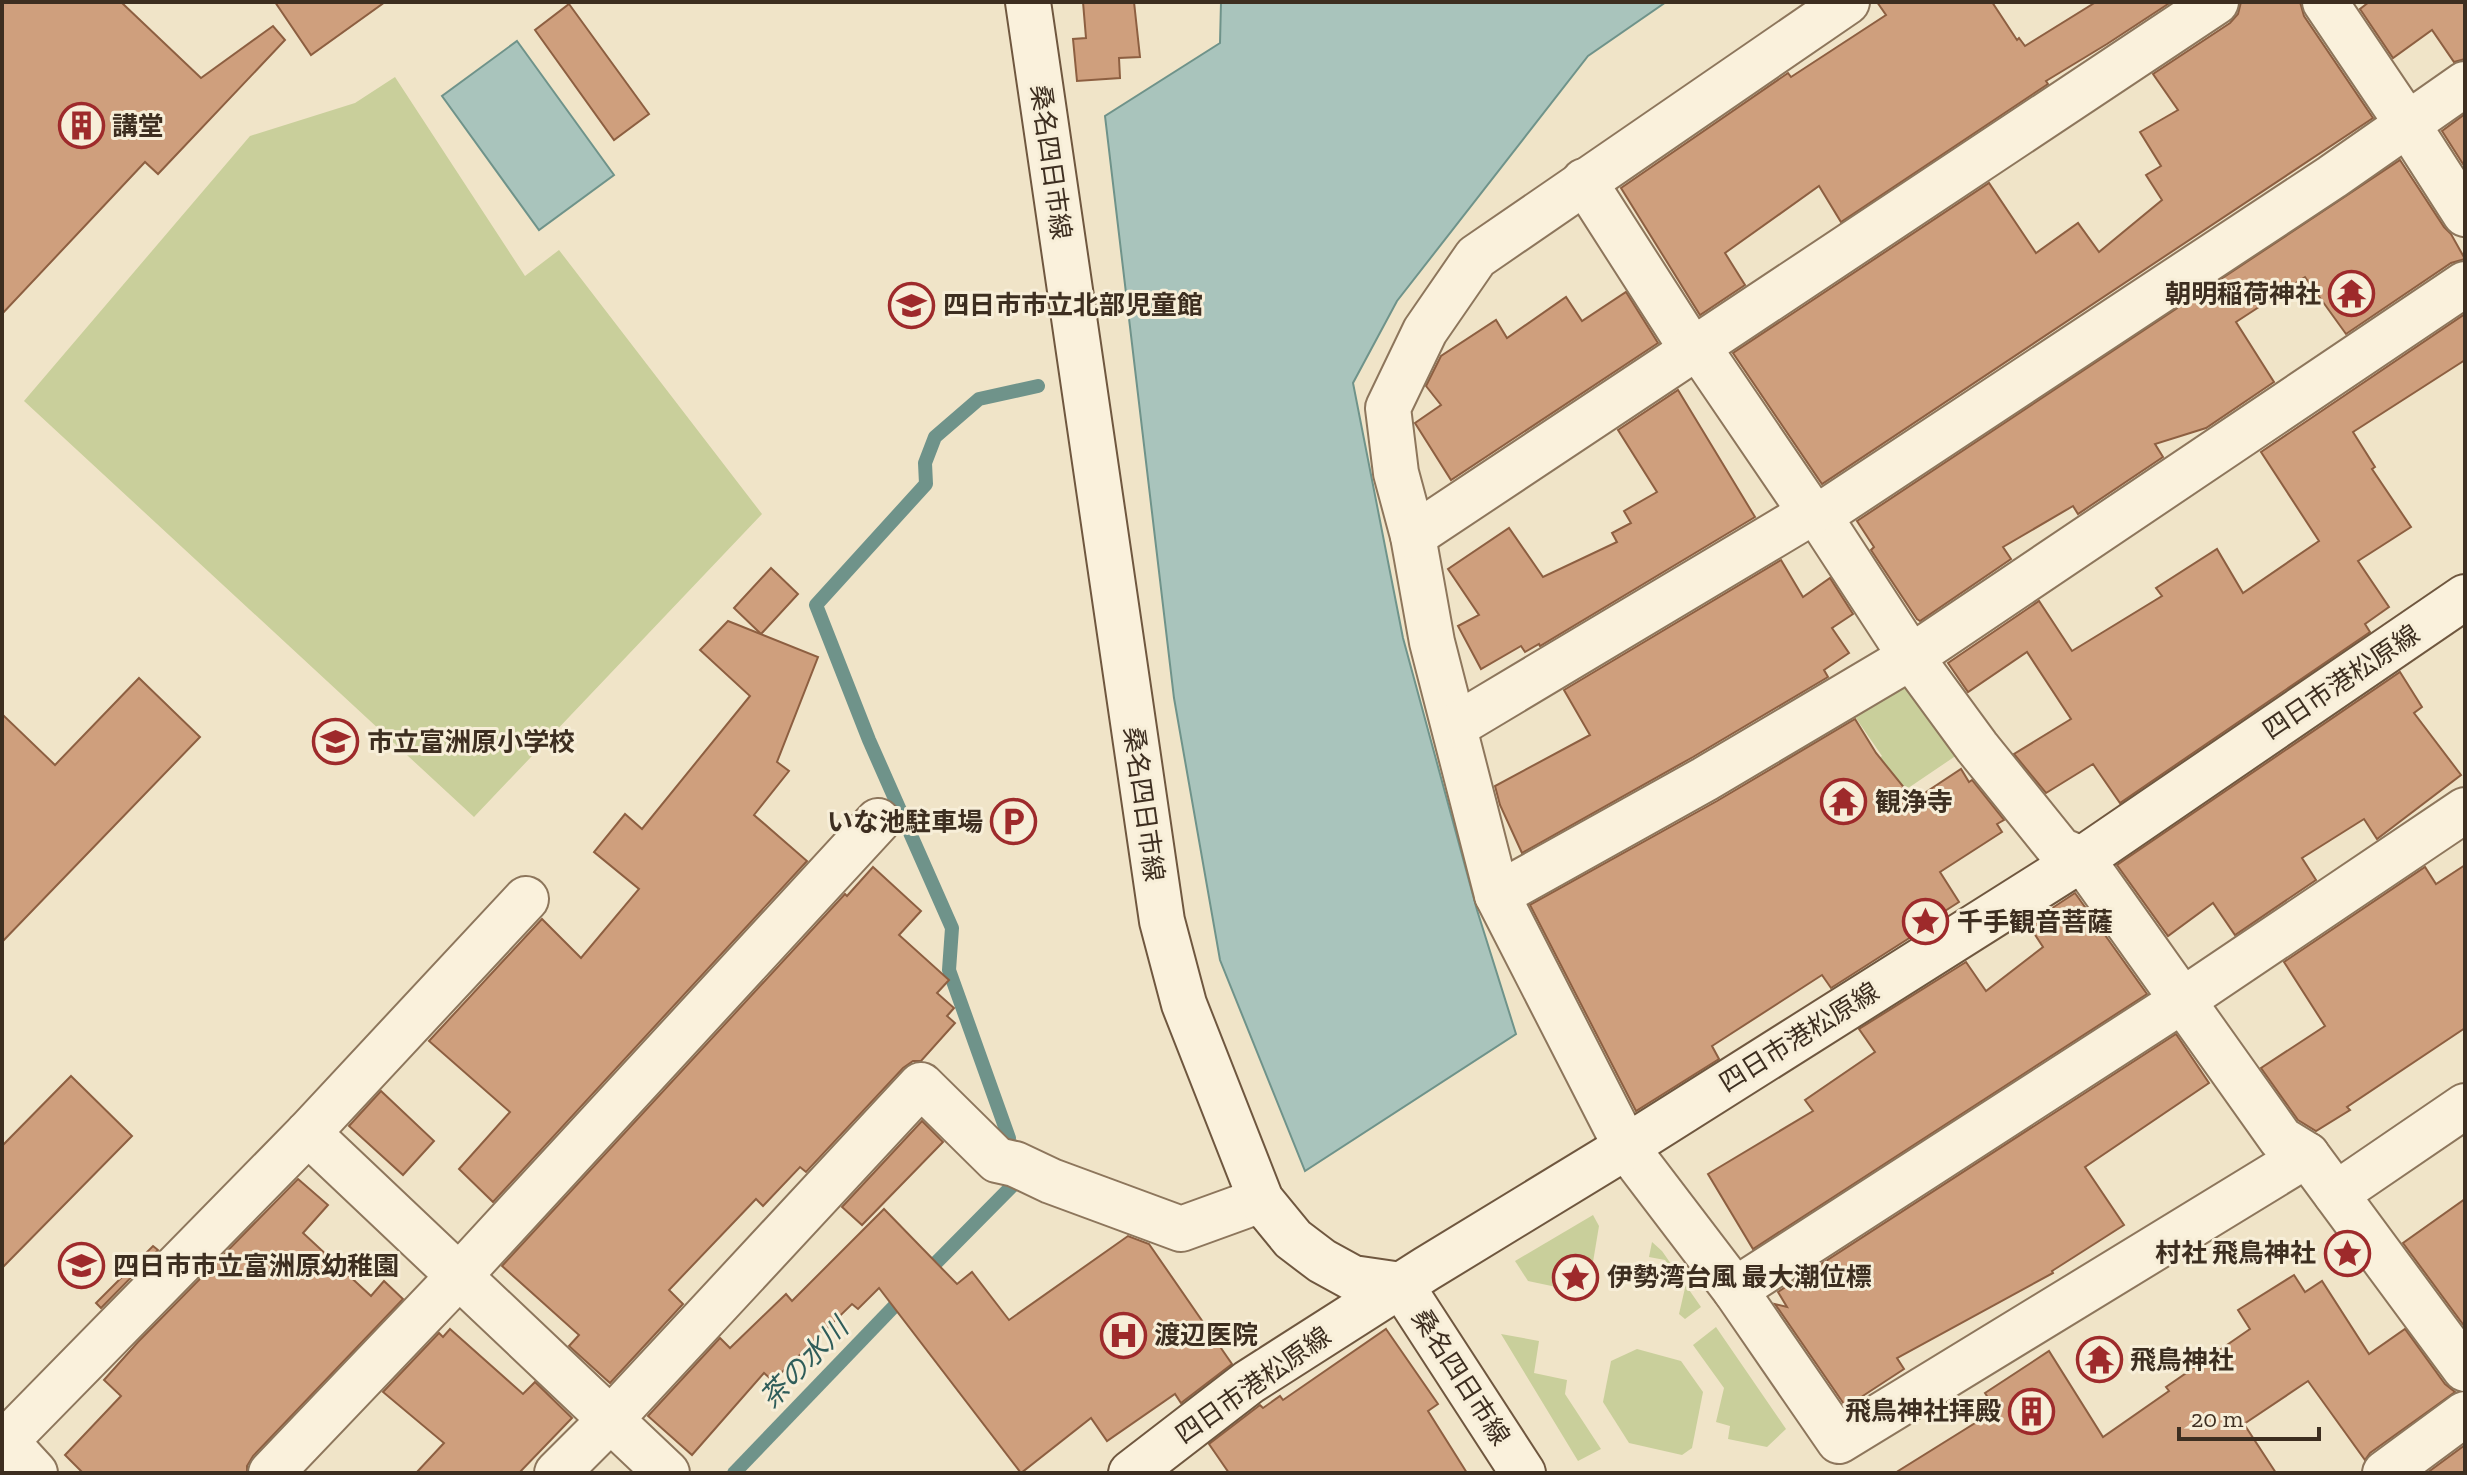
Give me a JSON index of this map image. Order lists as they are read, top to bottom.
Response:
{
  "streets": {
    "street": ["桑名四日市線", "四日市港松原線"]
  },
  "crossings": [
    ["桑名四日市線", "四日市港松原線"]
  ],
  "water": ["茶の水川"],
  "places": {
    "building": ["講堂", "飛鳥神社拝殿"],
    "temple": ["朝明稲荷神社", "観浄寺", "飛鳥神社"],
    "school or university": ["四日市市立北部児童館", "市立富洲原小学校", "四日市市立富洲原幼稚園"],
    "parking": ["いな池駐車場"],
    "place": ["千手観音菩薩", "村社 飛鳥神社", "伊勢湾台風 最大潮位標"],
    "hospital": ["渡辺医院"]
  },
  "scale_bar": "20 m"
}
